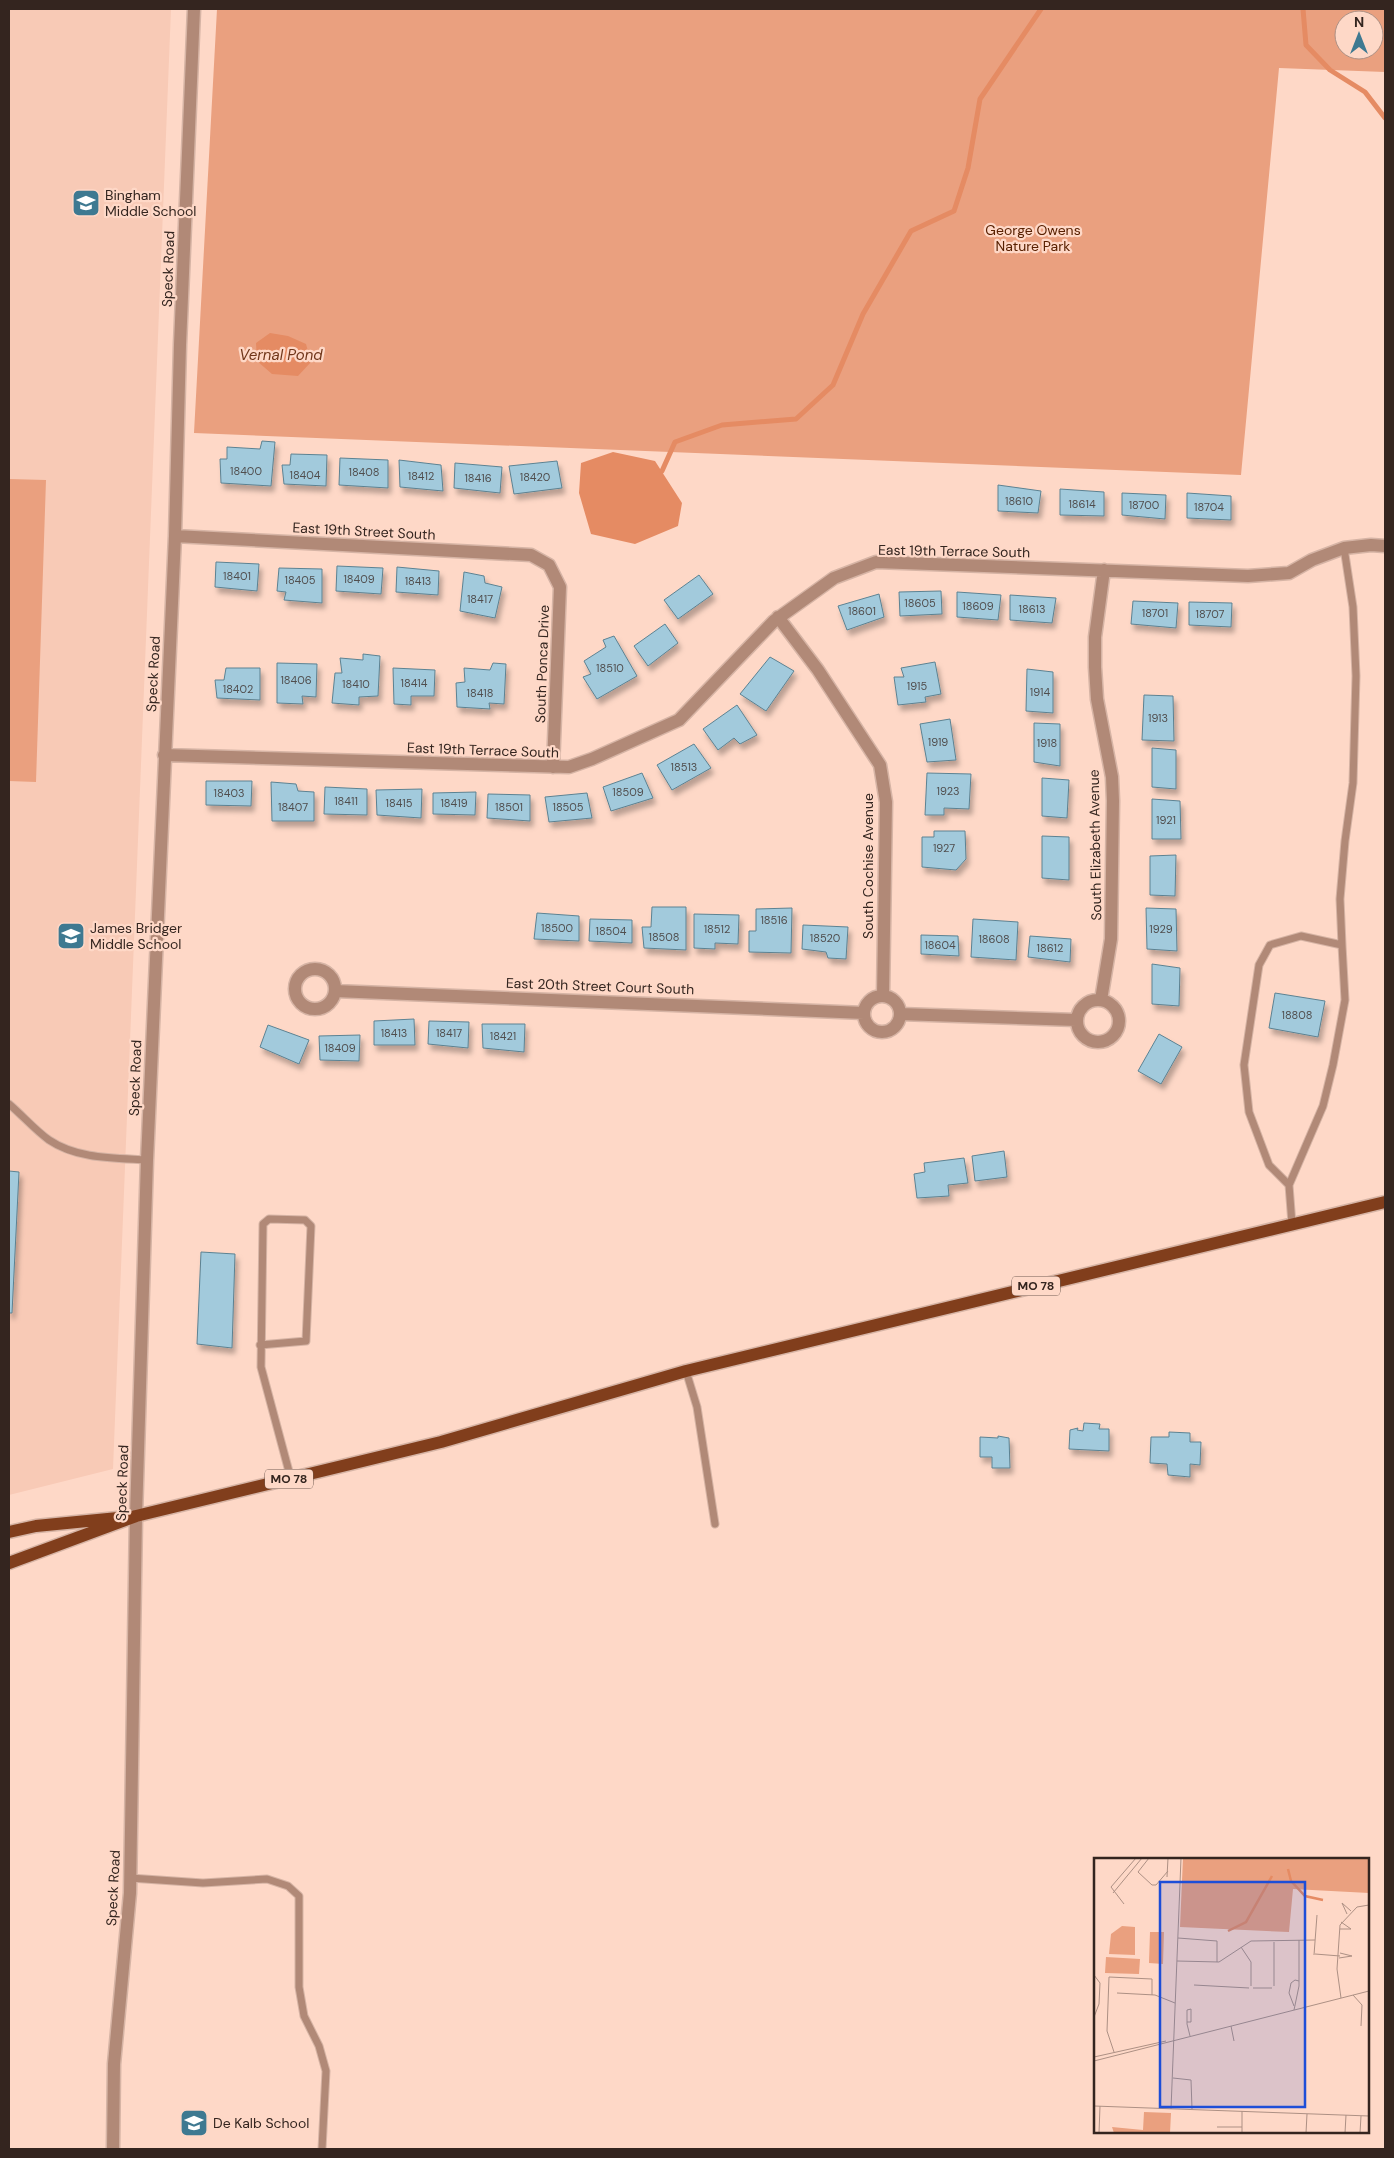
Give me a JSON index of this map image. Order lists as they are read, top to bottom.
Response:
{
  "streets": {
    "main road": ["MO 78"],
    "street": [
      "Speck Road",
      "East 19th Street South",
      "East 19th Terrace South",
      "South Ponca Drive",
      "South Elizabeth Avenue",
      "South Cochise Avenue",
      "East 20th Street Court South"
    ]
  },
  "crossings": [
    ["Speck Road", "East 19th Street South"],
    ["Speck Road", "East 19th Terrace South"],
    ["Speck Road", "MO 78"],
    ["East 19th Street South", "South Ponca Drive"],
    ["East 19th Terrace South", "South Ponca Drive"],
    ["East 19th Terrace South", "South Elizabeth Avenue"],
    ["East 19th Terrace South", "South Cochise Avenue"],
    ["South Cochise Avenue", "East 20th Street Court South"]
  ],
  "water": ["Vernal Pond"],
  "parks": ["George Owens Nature Park"],
  "places": {
    "school or university": ["Bingham Middle School", "James Bridger Middle School", "De Kalb School"]
  },
  "house_numbers": [
    "18400",
    "18408",
    "18404",
    "18412",
    "18420",
    "18416",
    "18610",
    "18614",
    "18700",
    "18704",
    "18401",
    "18409",
    "18405",
    "18413",
    "18417",
    "18605",
    "18609",
    "18613",
    "18601",
    "18701",
    "18707",
    "18510",
    "18406",
    "18414",
    "18410",
    "1915",
    "18402",
    "1914",
    "18418",
    "1913",
    "1919",
    "1918",
    "18513",
    "1923",
    "18509",
    "18403",
    "18411",
    "18415",
    "18419",
    "18407",
    "18501",
    "18505",
    "1921",
    "1927",
    "18516",
    "18500",
    "18512",
    "1929",
    "18504",
    "18508",
    "18520",
    "18608",
    "18604",
    "18612",
    "18808",
    "18413",
    "18417",
    "18421",
    "18409"
  ],
  "north": "top"
}
